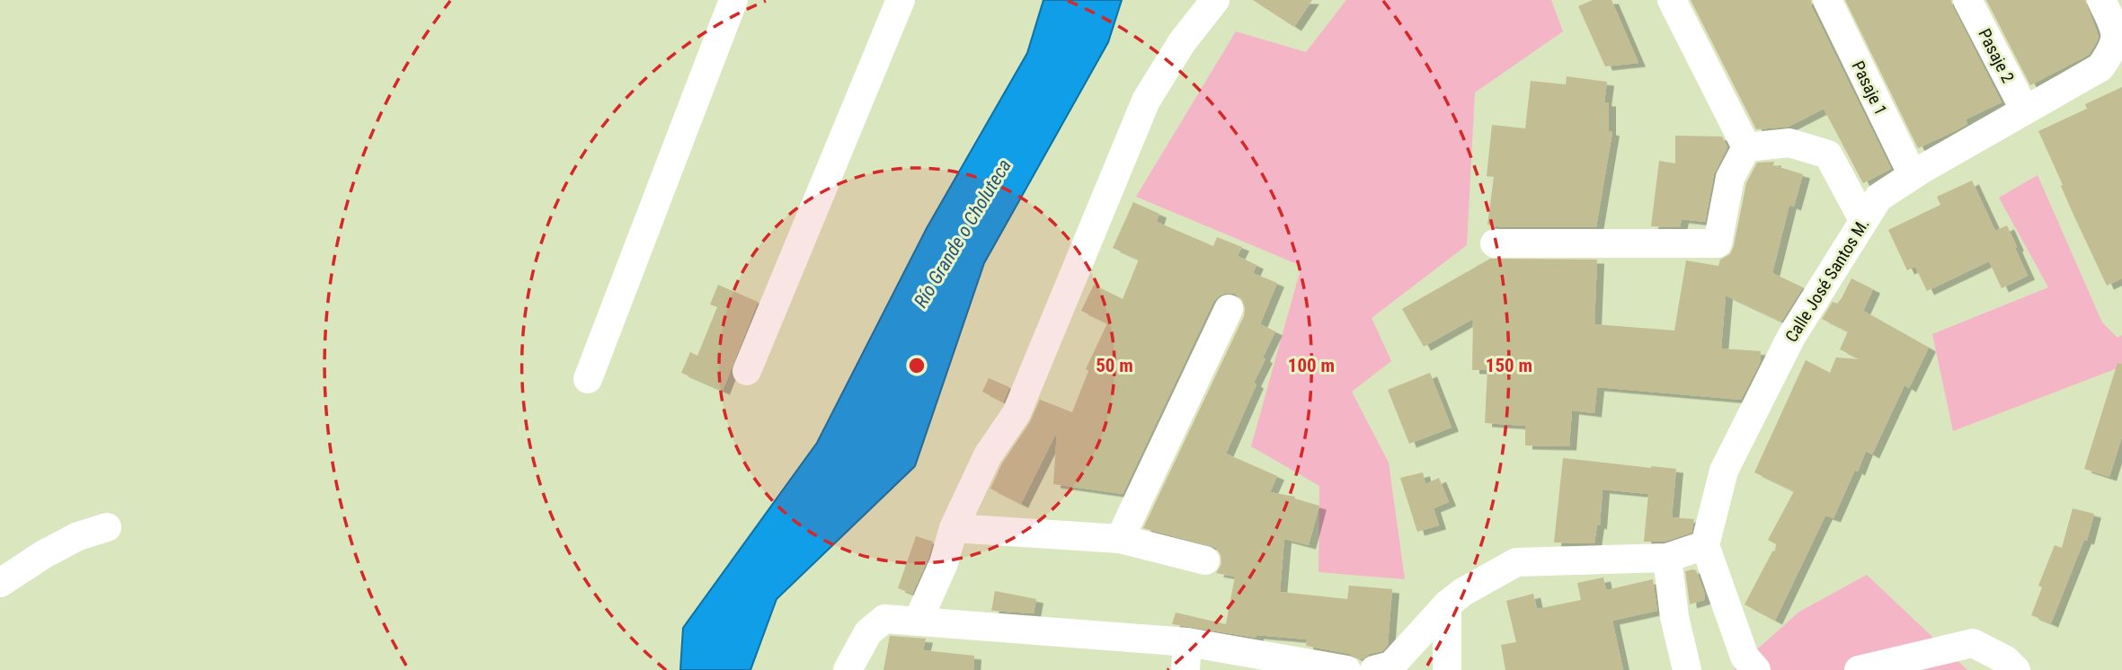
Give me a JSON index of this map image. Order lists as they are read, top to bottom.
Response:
{
  "streets": {
    "street": ["Pasaje 2", "Pasaje 1", "Calle José Santos M."]
  },
  "crossings": [
    ["Pasaje 2", "Calle José Santos M."],
    ["Pasaje 1", "Calle José Santos M."]
  ],
  "water": ["Río Grande o Choluteca"],
  "rings": ["50 m", "100 m", "150 m"]
}
